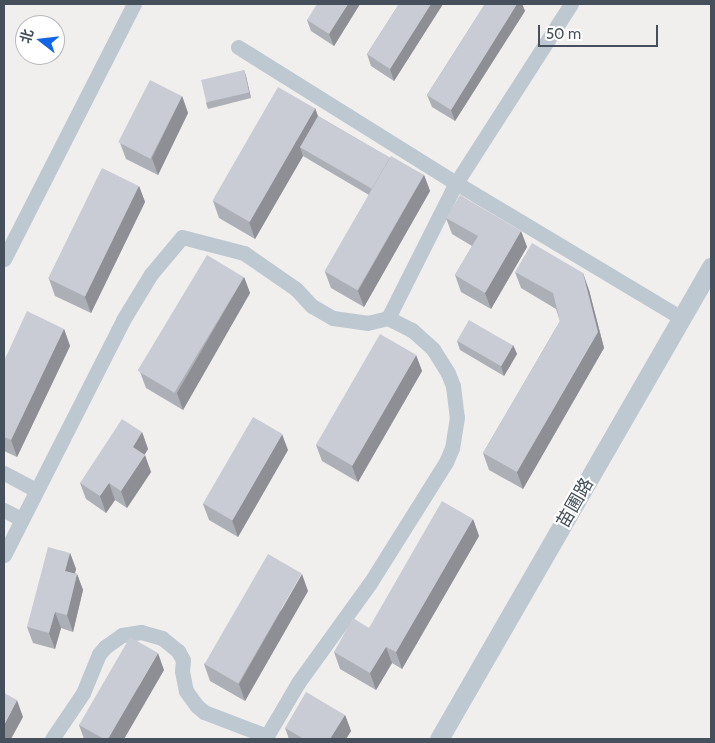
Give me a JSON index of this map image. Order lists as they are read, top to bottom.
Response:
{
  "streets": {
    "street": ["苗圃路"]
  },
  "scale_bar": "50 m",
  "north": "left"
}
